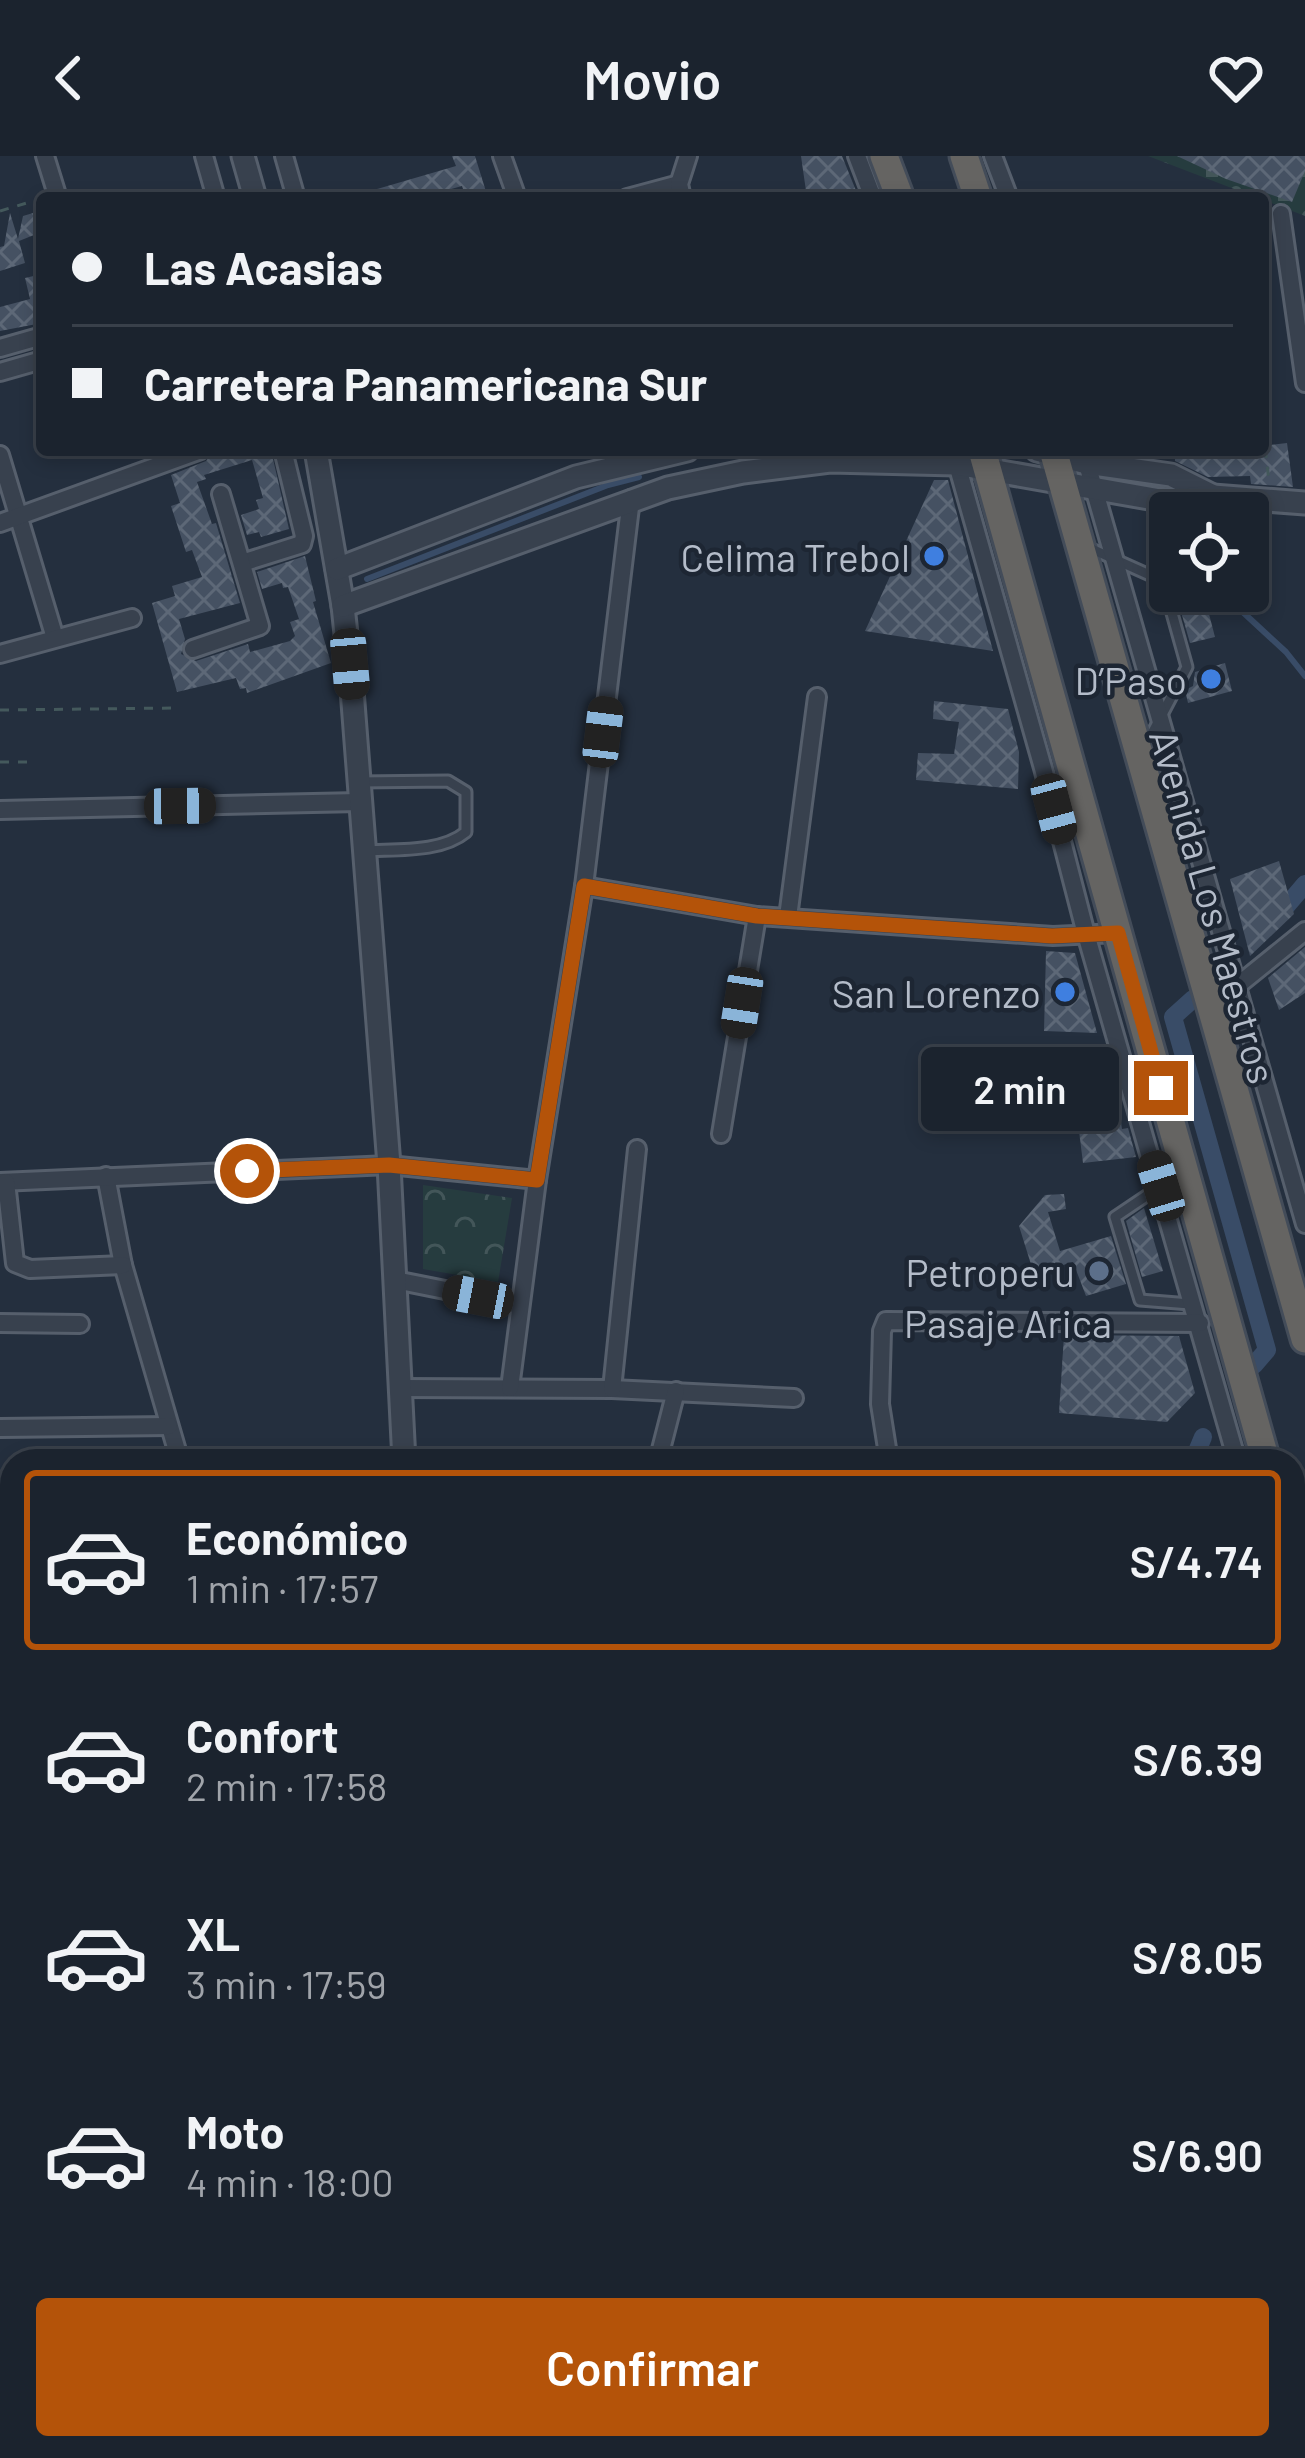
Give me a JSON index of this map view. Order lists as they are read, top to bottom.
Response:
{
  "streets": {
    "street": ["Avenida Los Maestros", "Pasaje Arica"]
  },
  "places": [
    "Celima Trebol",
    "D’Paso",
    "San Lorenzo",
    "Petroperu"
  ],
  "page": {
    "header": "Movio",
    "banner": ["Las Acasias", "Carretera Panamericana Sur"],
    "bubble": "2 min",
    "list": [
      {
        "name": "Económico",
        "note": "1 min · 17:57",
        "value": "S/4.74"
      },
      {
        "name": "Confort",
        "note": "2 min · 17:58",
        "value": "S/6.39"
      },
      {
        "name": "XL",
        "note": "3 min · 17:59",
        "value": "S/8.05"
      },
      {
        "name": "Moto",
        "note": "4 min · 18:00",
        "value": "S/6.90"
      }
    ],
    "buttons": "Confirmar"
  }
}
